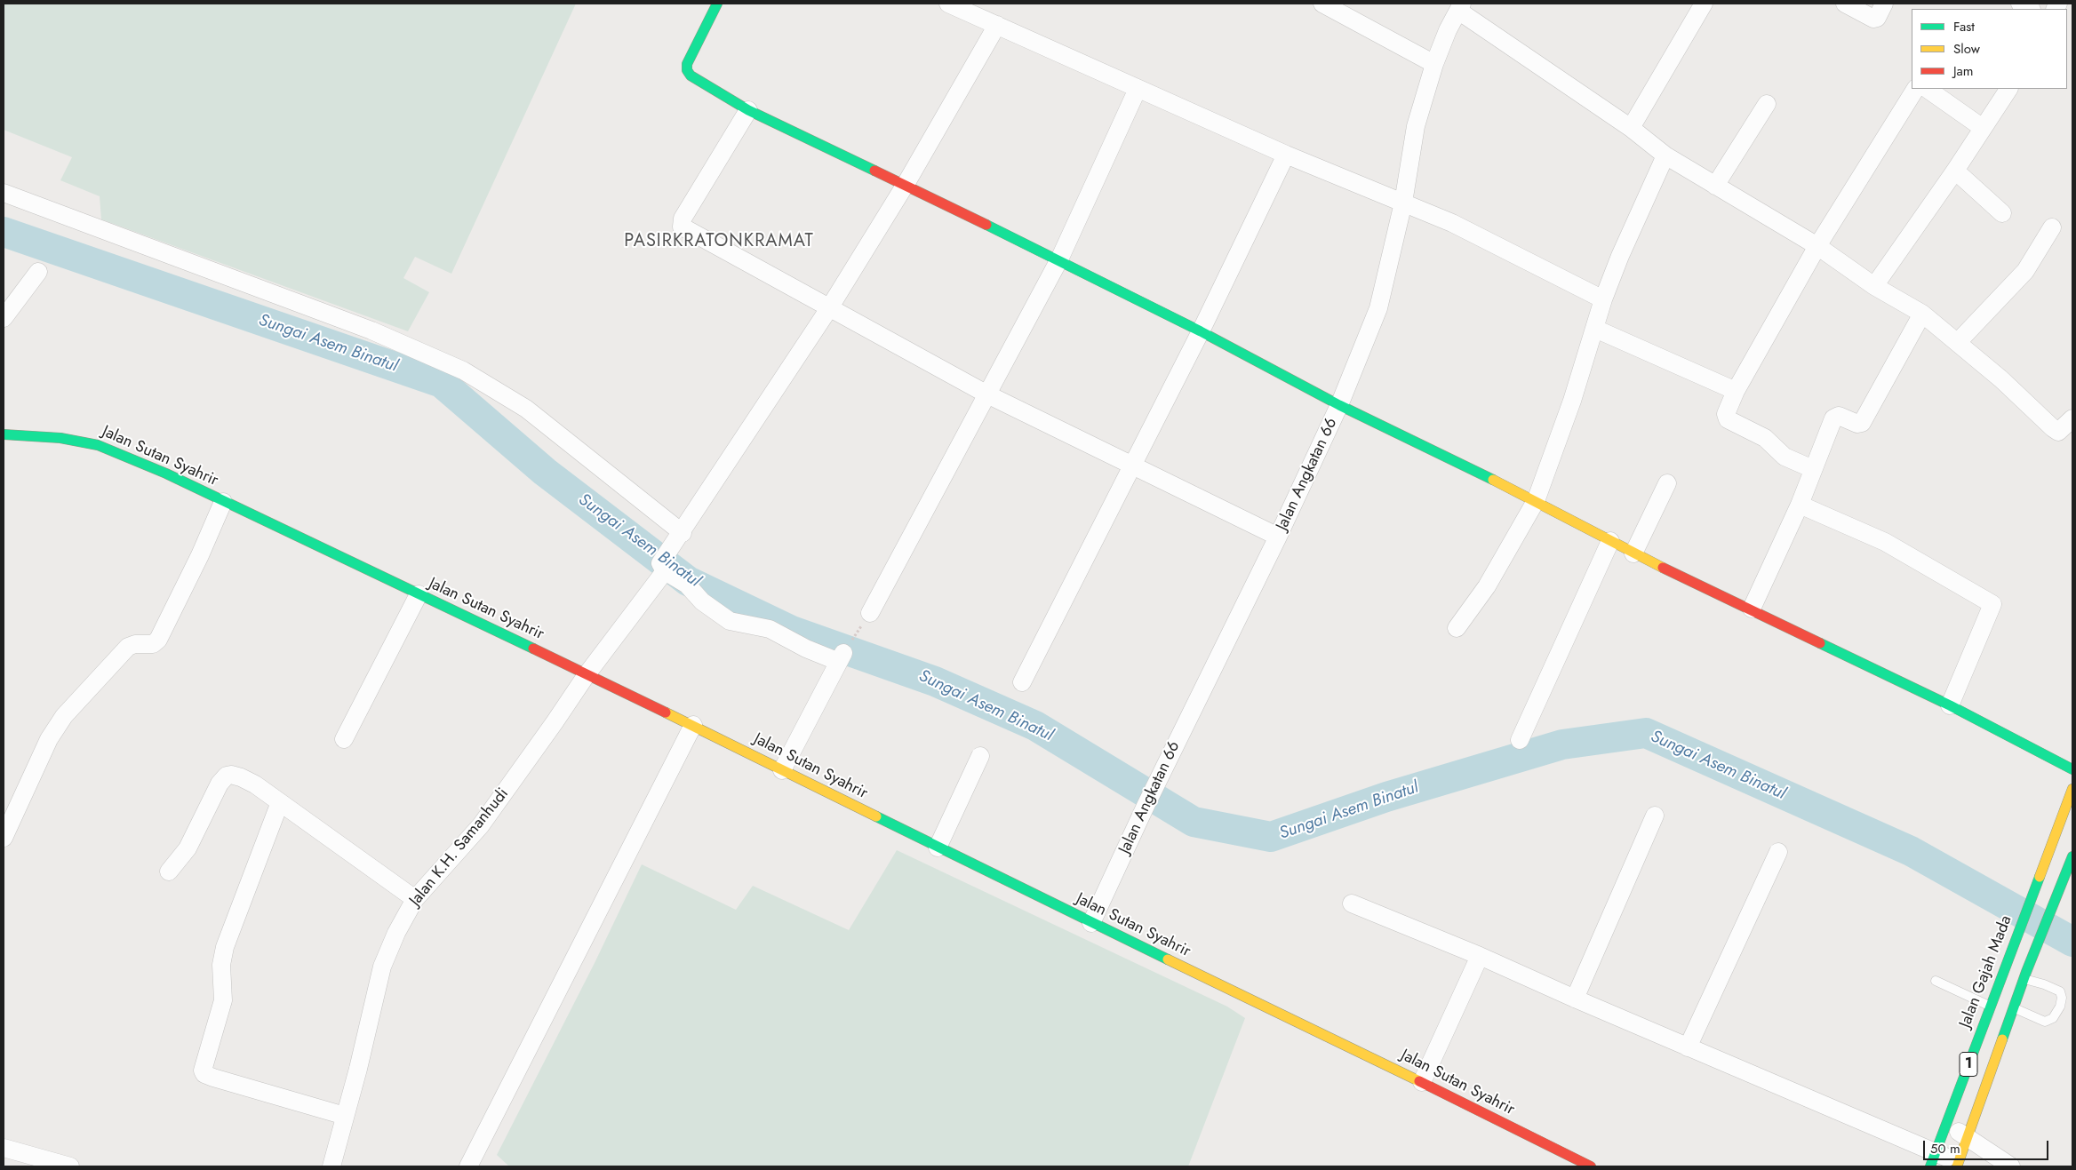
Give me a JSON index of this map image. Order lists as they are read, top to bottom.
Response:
{
  "streets": {
    "main road": ["Jalan Sutan Syahrir", "Jalan Gajah Mada", "1"],
    "street": ["Jalan Angkatan 66", "Jalan K.H. Samanhudi"]
  },
  "crossings": [
    ["Jalan Sutan Syahrir", "Jalan Angkatan 66"],
    ["Jalan Sutan Syahrir", "Jalan K.H. Samanhudi"]
  ],
  "districts": ["PASIRKRATONKRAMAT"],
  "water": ["Sungai Asem Binatul"],
  "legend": ["Fast", "Slow", "Jam"],
  "scale_bar": "50 m"
}
